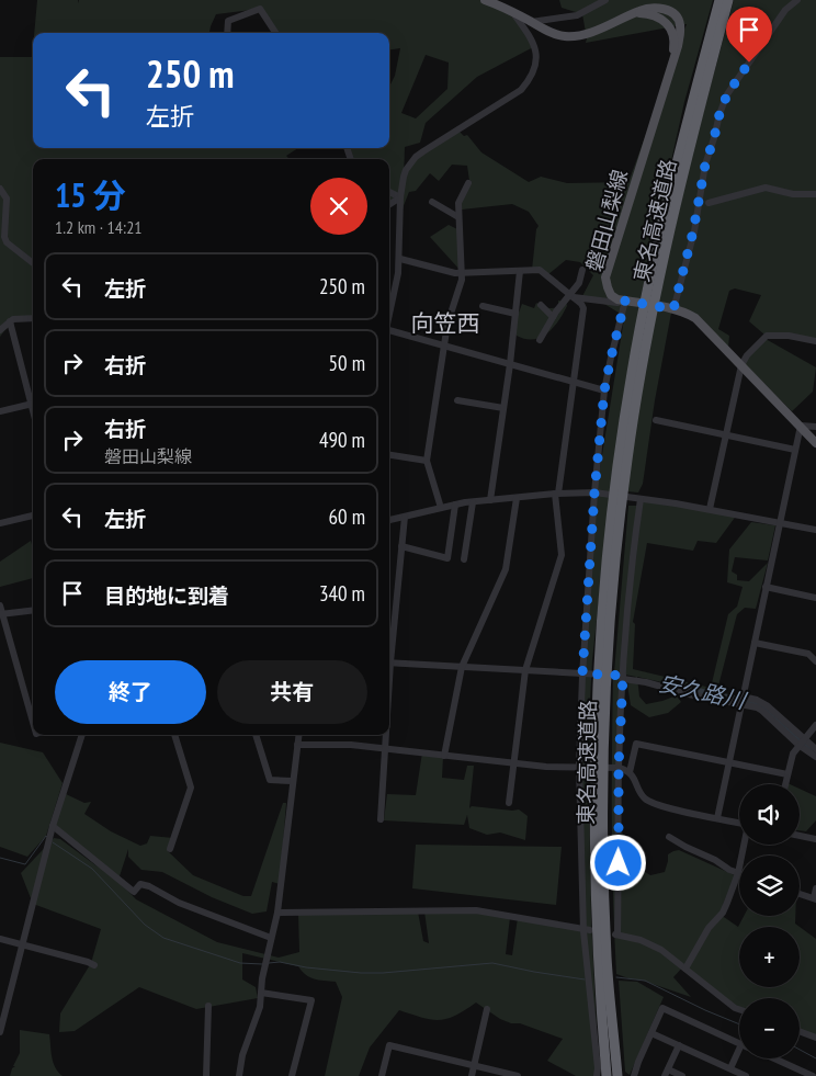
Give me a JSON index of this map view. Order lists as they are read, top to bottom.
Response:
{
  "streets": {
    "highway": ["東名高速道路"],
    "main road": ["磐田山梨線"]
  },
  "districts": ["向笠西"],
  "water": ["安久路川"],
  "page": {
    "turn": ["250 m", "左折"],
    "heading": ["15 分", "1.2 km · 14:21"],
    "list": [
      {
        "name": "左折",
        "value": "250 m"
      },
      {
        "name": "右折",
        "value": "50 m"
      },
      {
        "name": "右折",
        "note": "磐田山梨線",
        "value": "490 m"
      },
      {
        "name": "左折",
        "value": "60 m"
      },
      {
        "name": "目的地に到着",
        "value": "340 m"
      }
    ],
    "buttons": ["終了", "共有"],
    "map_buttons": ["+", "−"]
  }
}
